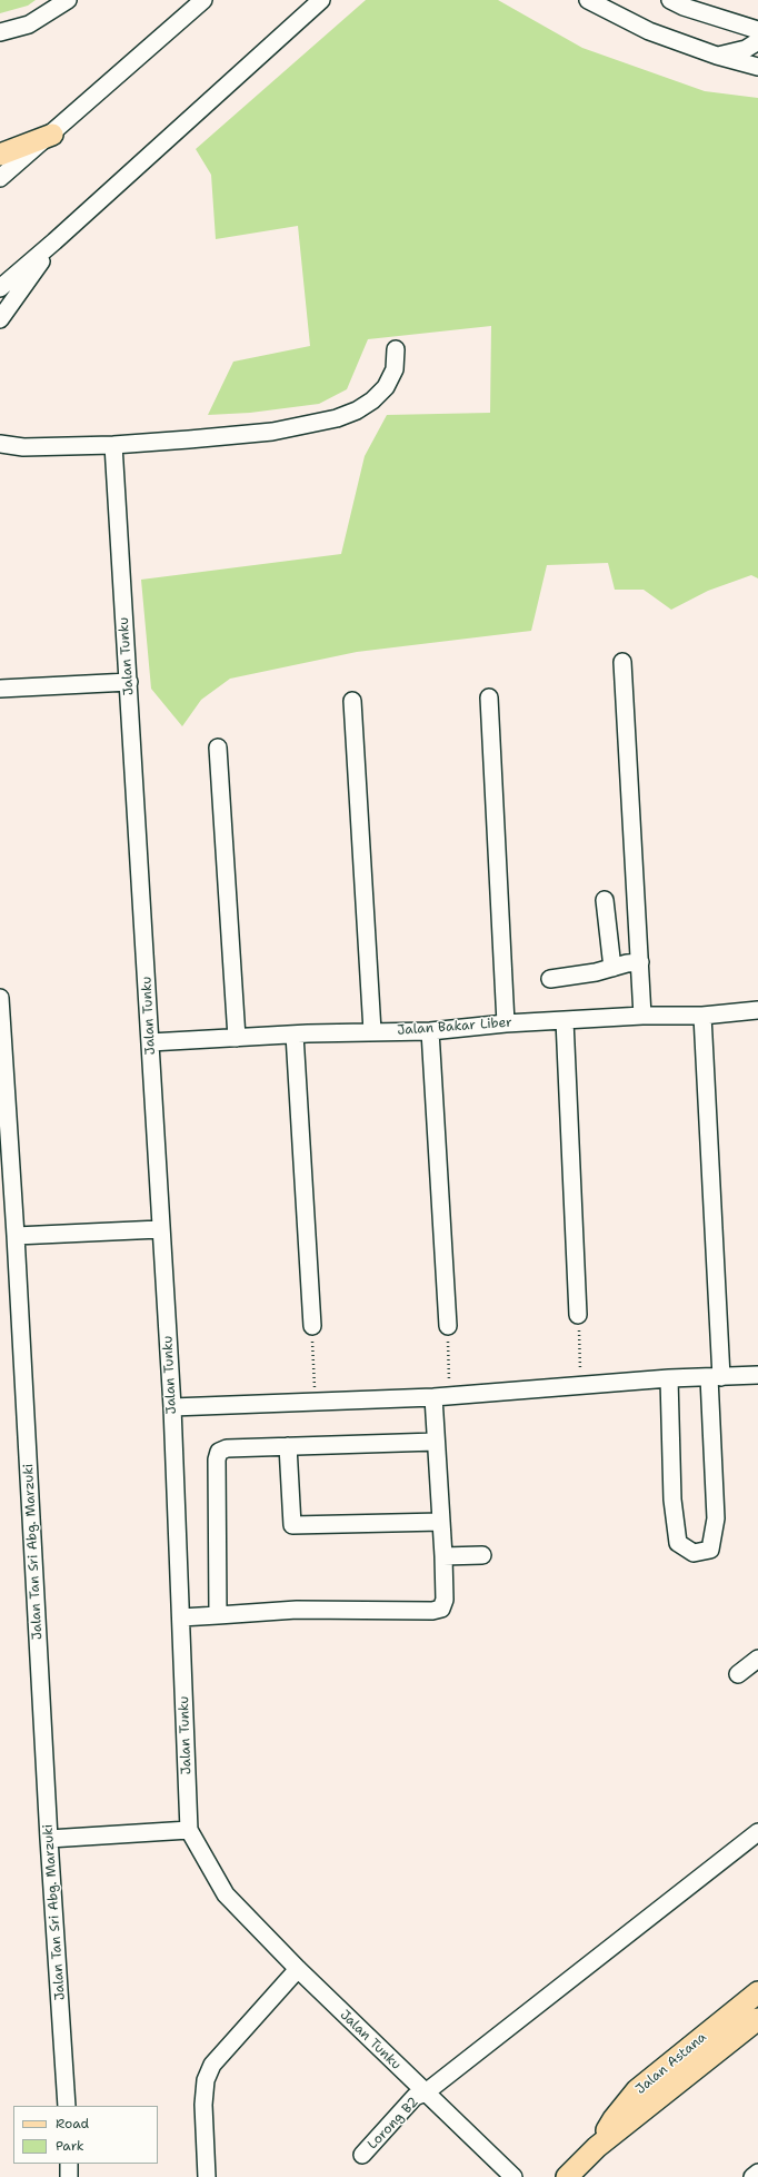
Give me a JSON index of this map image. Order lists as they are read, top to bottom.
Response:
{
  "streets": {
    "main road": ["Jalan Astana"],
    "street": [
      "Jalan Tunku",
      "Jalan Bakar Liber",
      "Jalan Tan Sri Abg. Marzuki",
      "Lorong B2"
    ]
  },
  "crossings": [
    ["Jalan Tunku", "Jalan Bakar Liber"],
    ["Jalan Tunku", "Lorong B2"]
  ],
  "legend": ["Road", "Park"]
}
